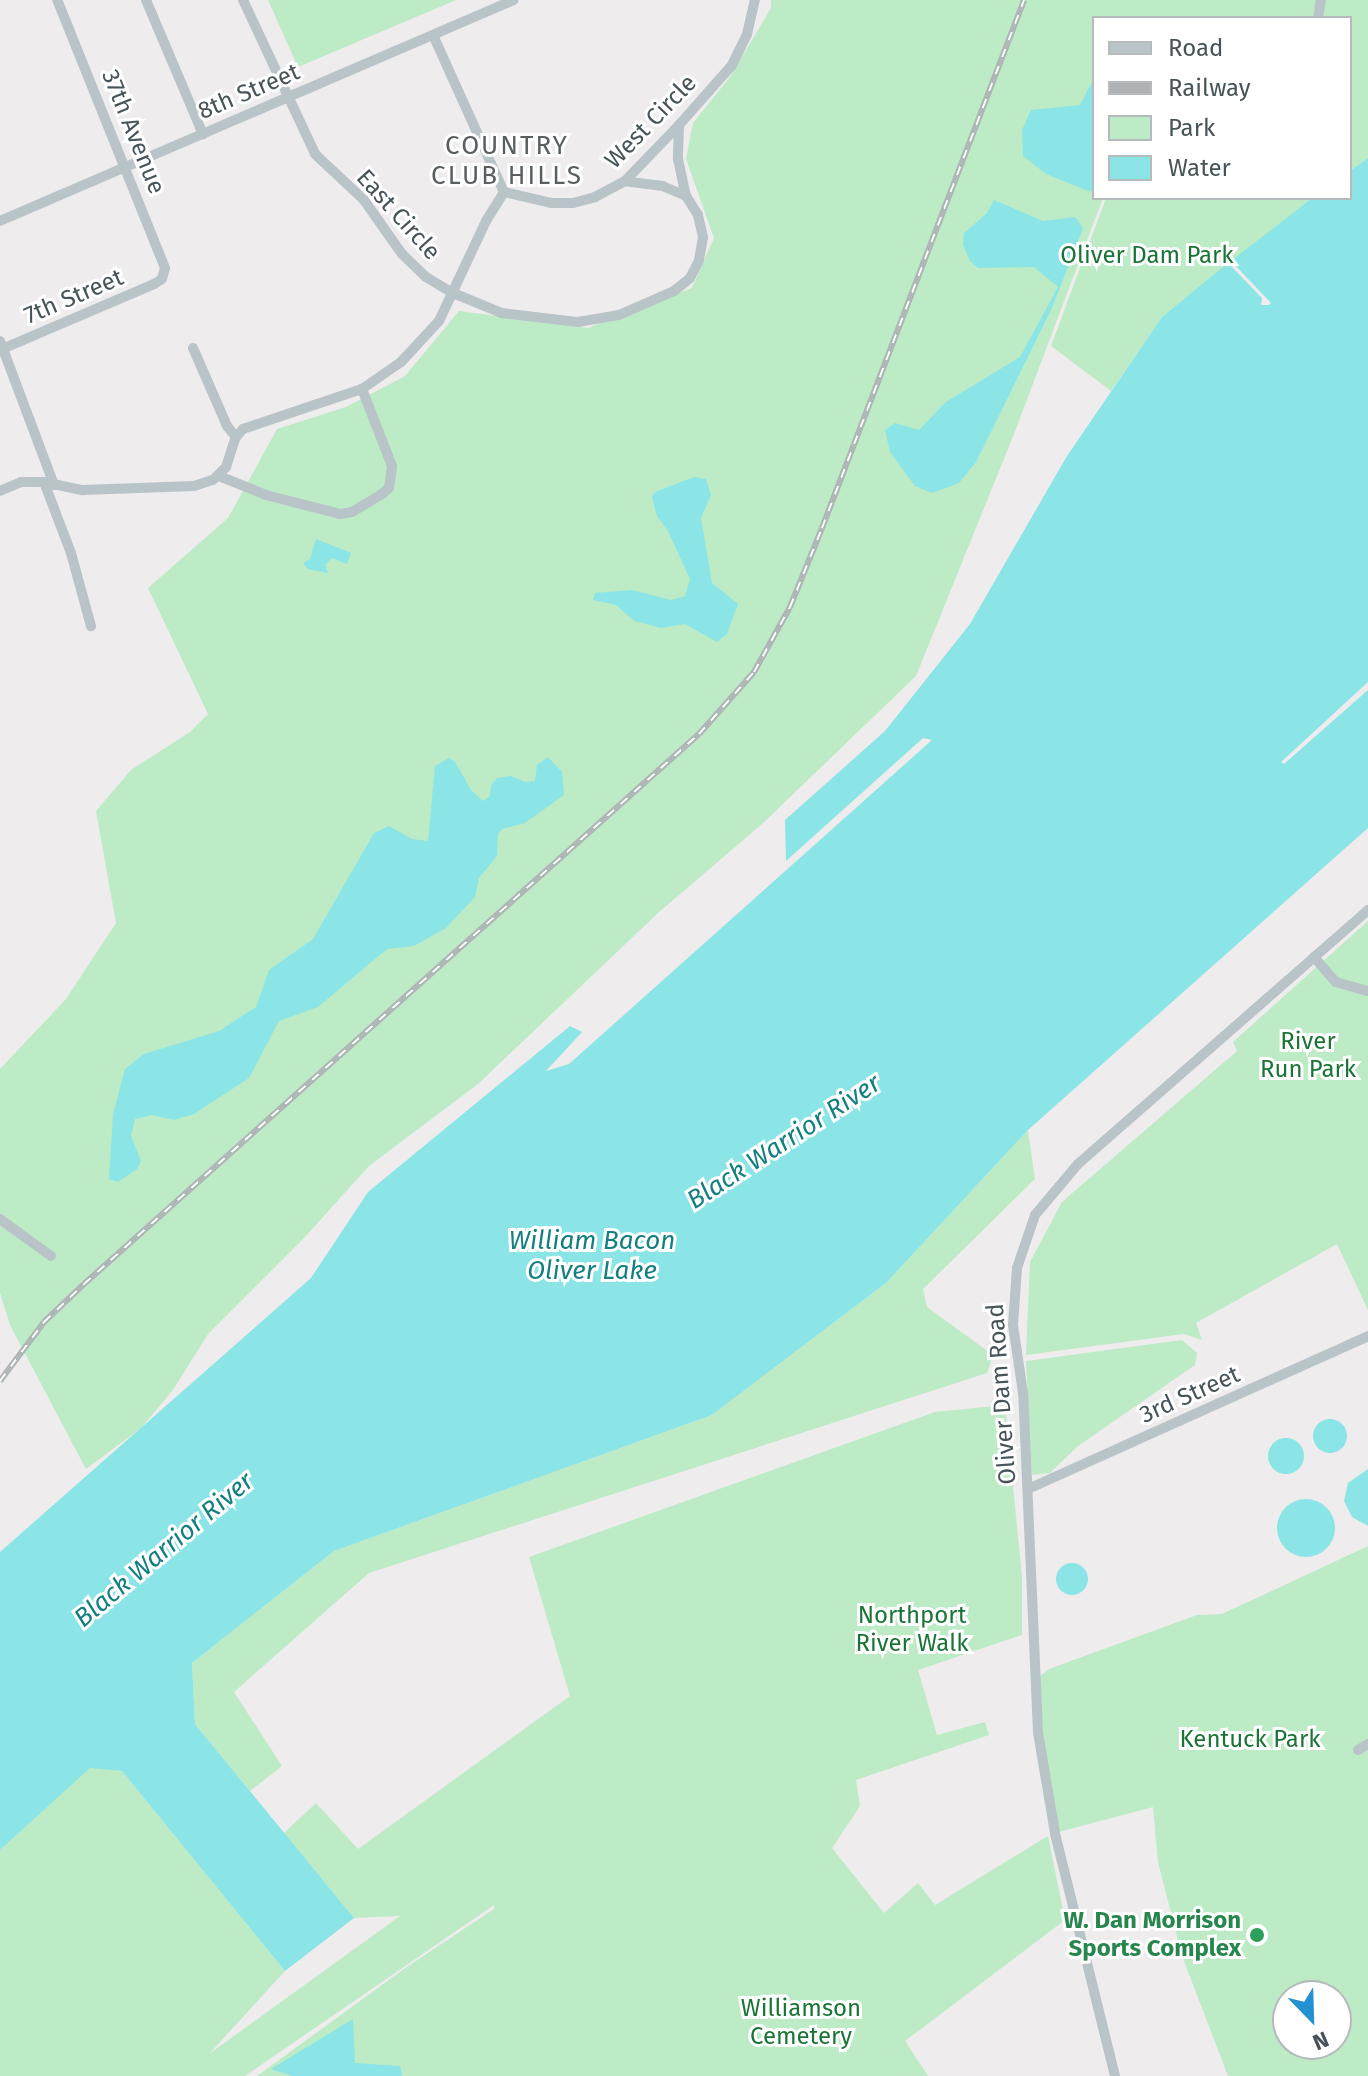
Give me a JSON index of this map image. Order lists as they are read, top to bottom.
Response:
{
  "streets": {
    "street": [
      "8th Street",
      "West Circle",
      "37th Avenue",
      "East Circle",
      "7th Street",
      "Oliver Dam Road",
      "3rd Street"
    ]
  },
  "crossings": [
    ["8th Street", "37th Avenue"],
    ["8th Street", "East Circle"],
    ["West Circle", "East Circle"],
    ["37th Avenue", "7th Street"],
    ["Oliver Dam Road", "3rd Street"]
  ],
  "districts": ["COUNTRY CLUB HILLS"],
  "water": ["Black Warrior River", "William Bacon Oliver Lake"],
  "parks": [
    "Oliver Dam Park",
    "River Run Park",
    "Northport River Walk",
    "Kentuck Park",
    "Williamson Cemetery"
  ],
  "places": ["W. Dan Morrison Sports Complex"],
  "legend": [
    "Road",
    "Railway",
    "Park",
    "Water"
  ],
  "north": "bottom right"
}
